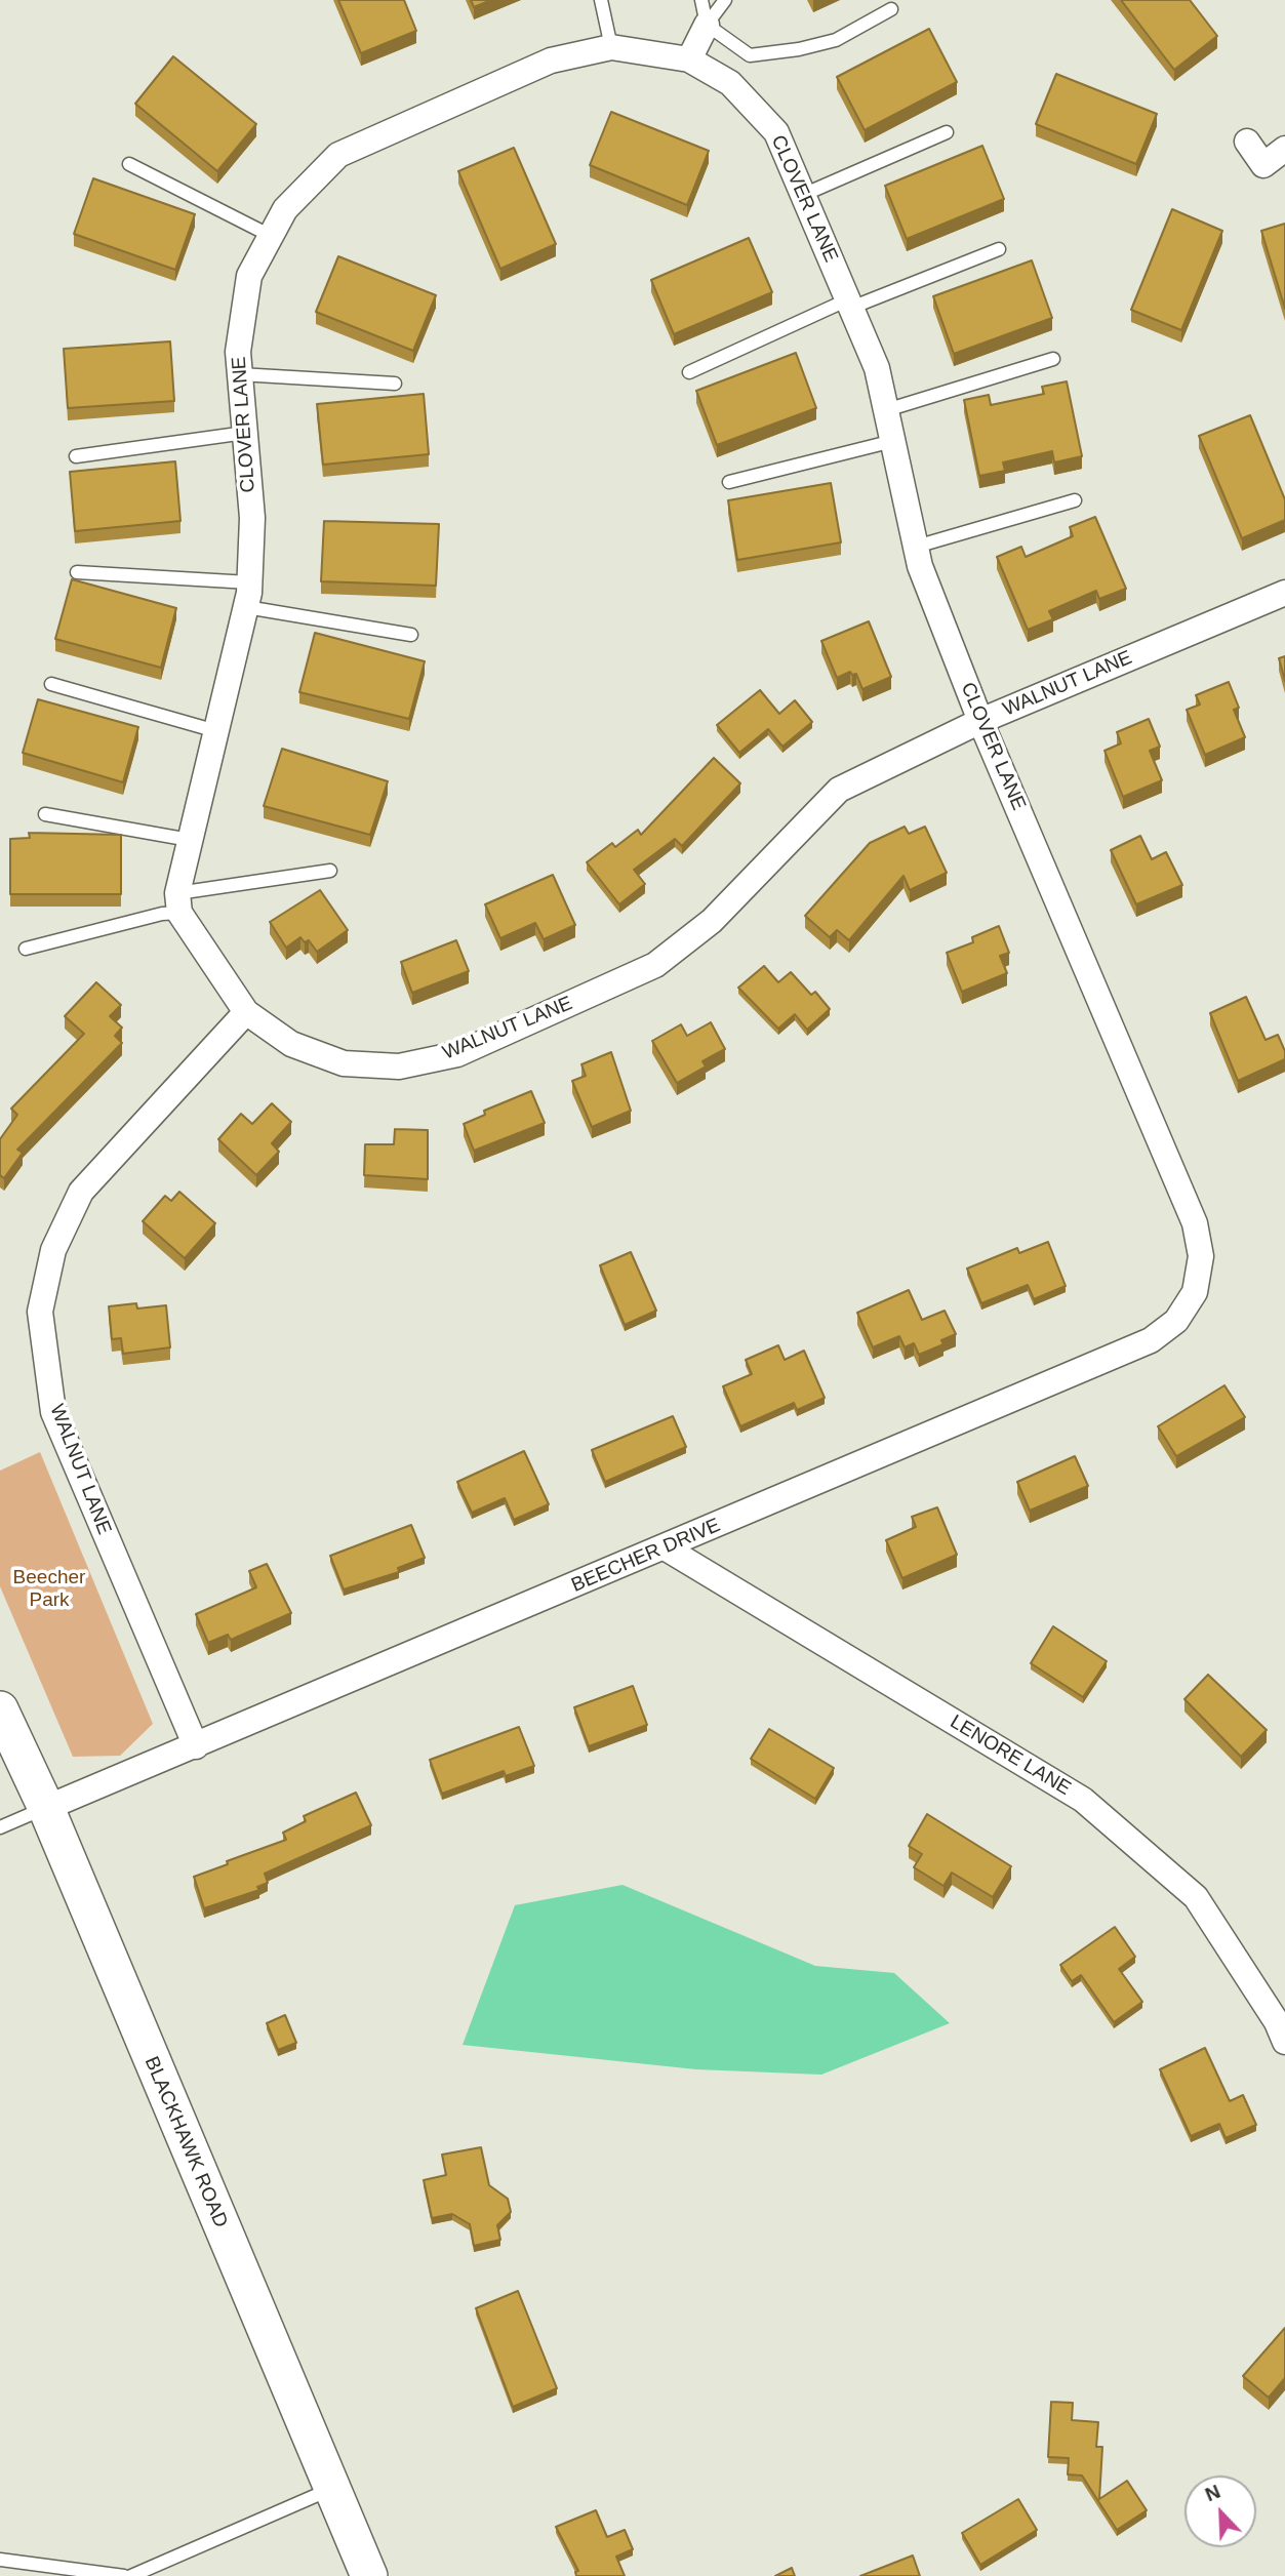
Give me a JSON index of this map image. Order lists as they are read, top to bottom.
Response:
{
  "streets": {
    "street": [
      "CLOVER LANE",
      "WALNUT LANE",
      "BEECHER DRIVE",
      "LENORE LANE",
      "BLACKHAWK ROAD"
    ]
  },
  "crossings": [
    ["CLOVER LANE", "WALNUT LANE"],
    ["CLOVER LANE", "BEECHER DRIVE"],
    ["WALNUT LANE", "BEECHER DRIVE"],
    ["BEECHER DRIVE", "LENORE LANE"],
    ["BEECHER DRIVE", "BLACKHAWK ROAD"]
  ],
  "parks": ["Beecher Park"],
  "north": "top left"
}
